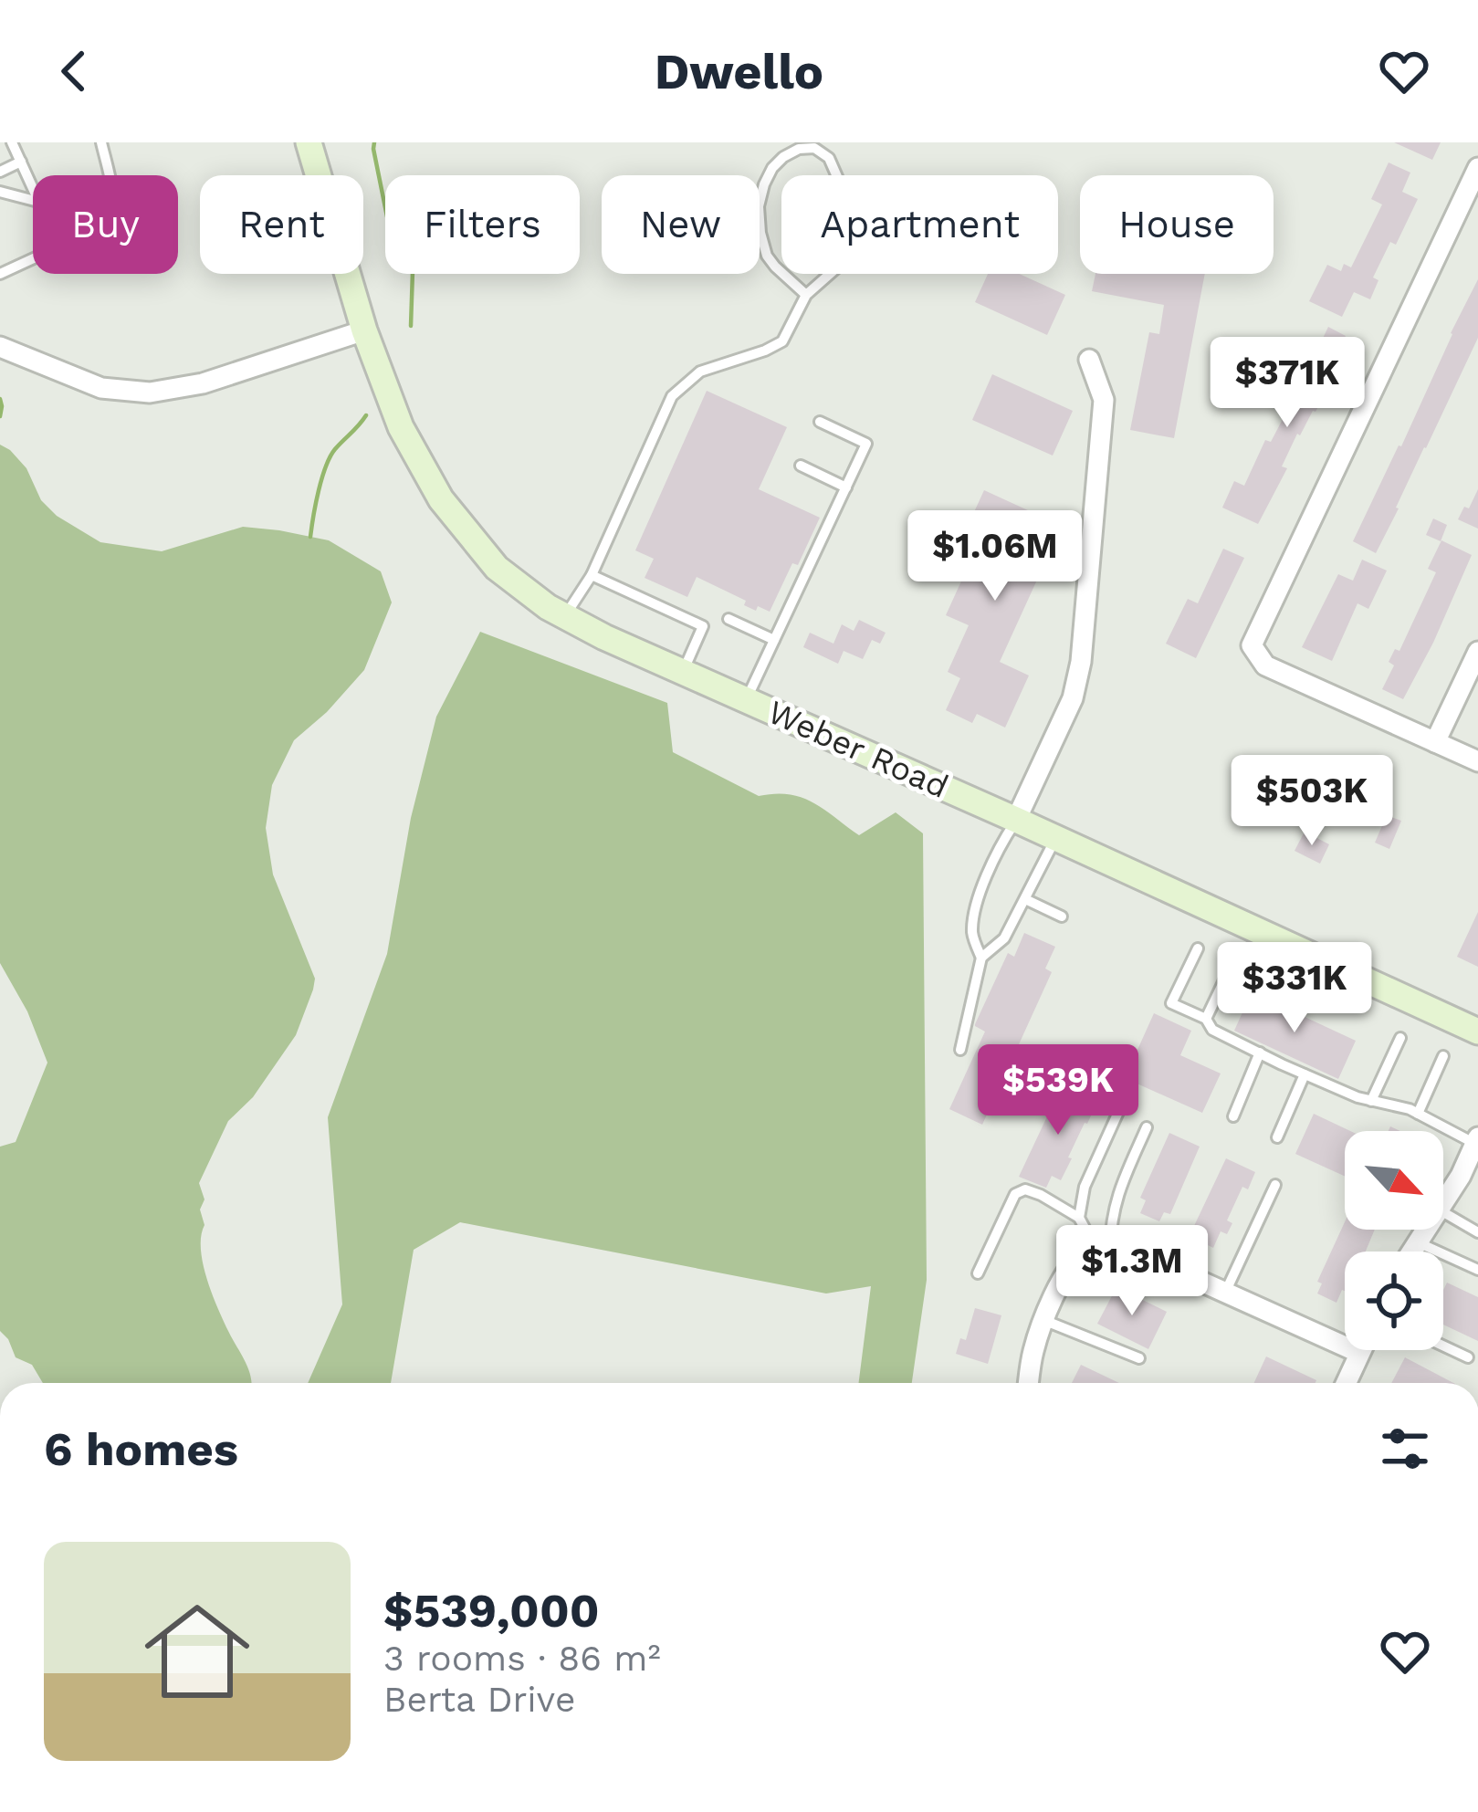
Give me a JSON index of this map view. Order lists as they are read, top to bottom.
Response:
{
  "streets": {
    "main road": ["Weber Road"]
  },
  "north": "bottom right",
  "page": {
    "header": "Dwello",
    "chip": [
      "Buy",
      "Rent",
      "Filters",
      "New",
      "Apartment",
      "House"
    ],
    "price": [
      "$371K",
      "$1.06M",
      "$503K",
      "$331K",
      "$539K",
      "$1.3M"
    ],
    "heading": "6 homes",
    "list": [
      {
        "name": "$539,000",
        "note": "3 rooms · 86 m² · Berta Drive"
      }
    ]
  }
}
